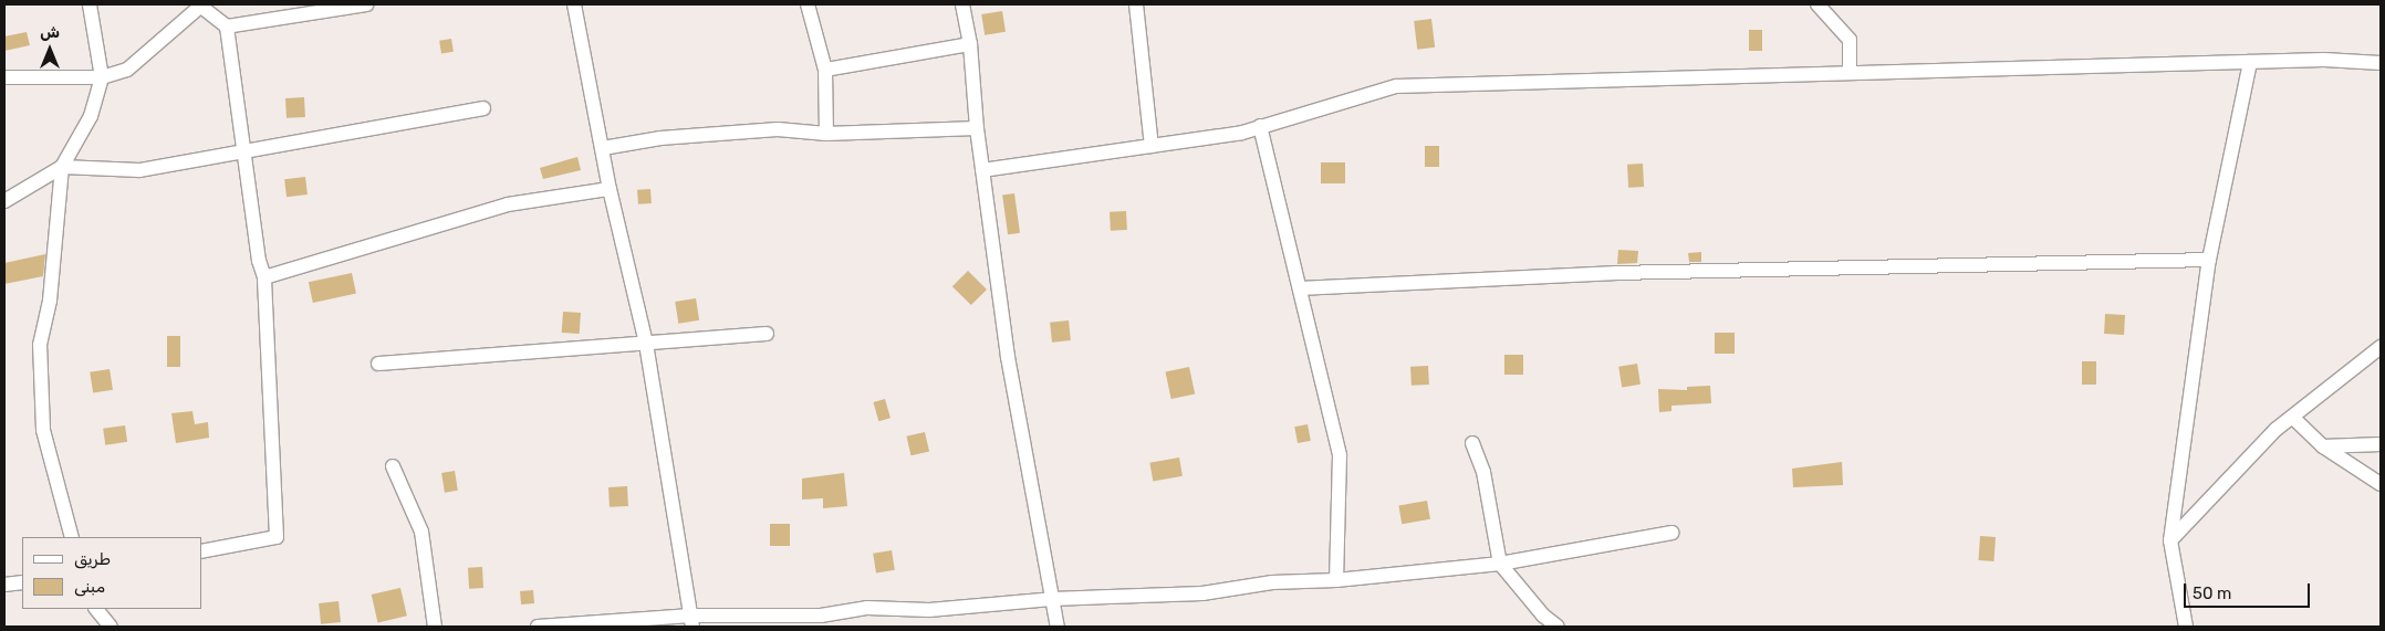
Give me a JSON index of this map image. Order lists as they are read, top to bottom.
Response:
{
  "legend": ["طريق", "مبنى"],
  "scale_bar": "50 m",
  "north": "top"
}
